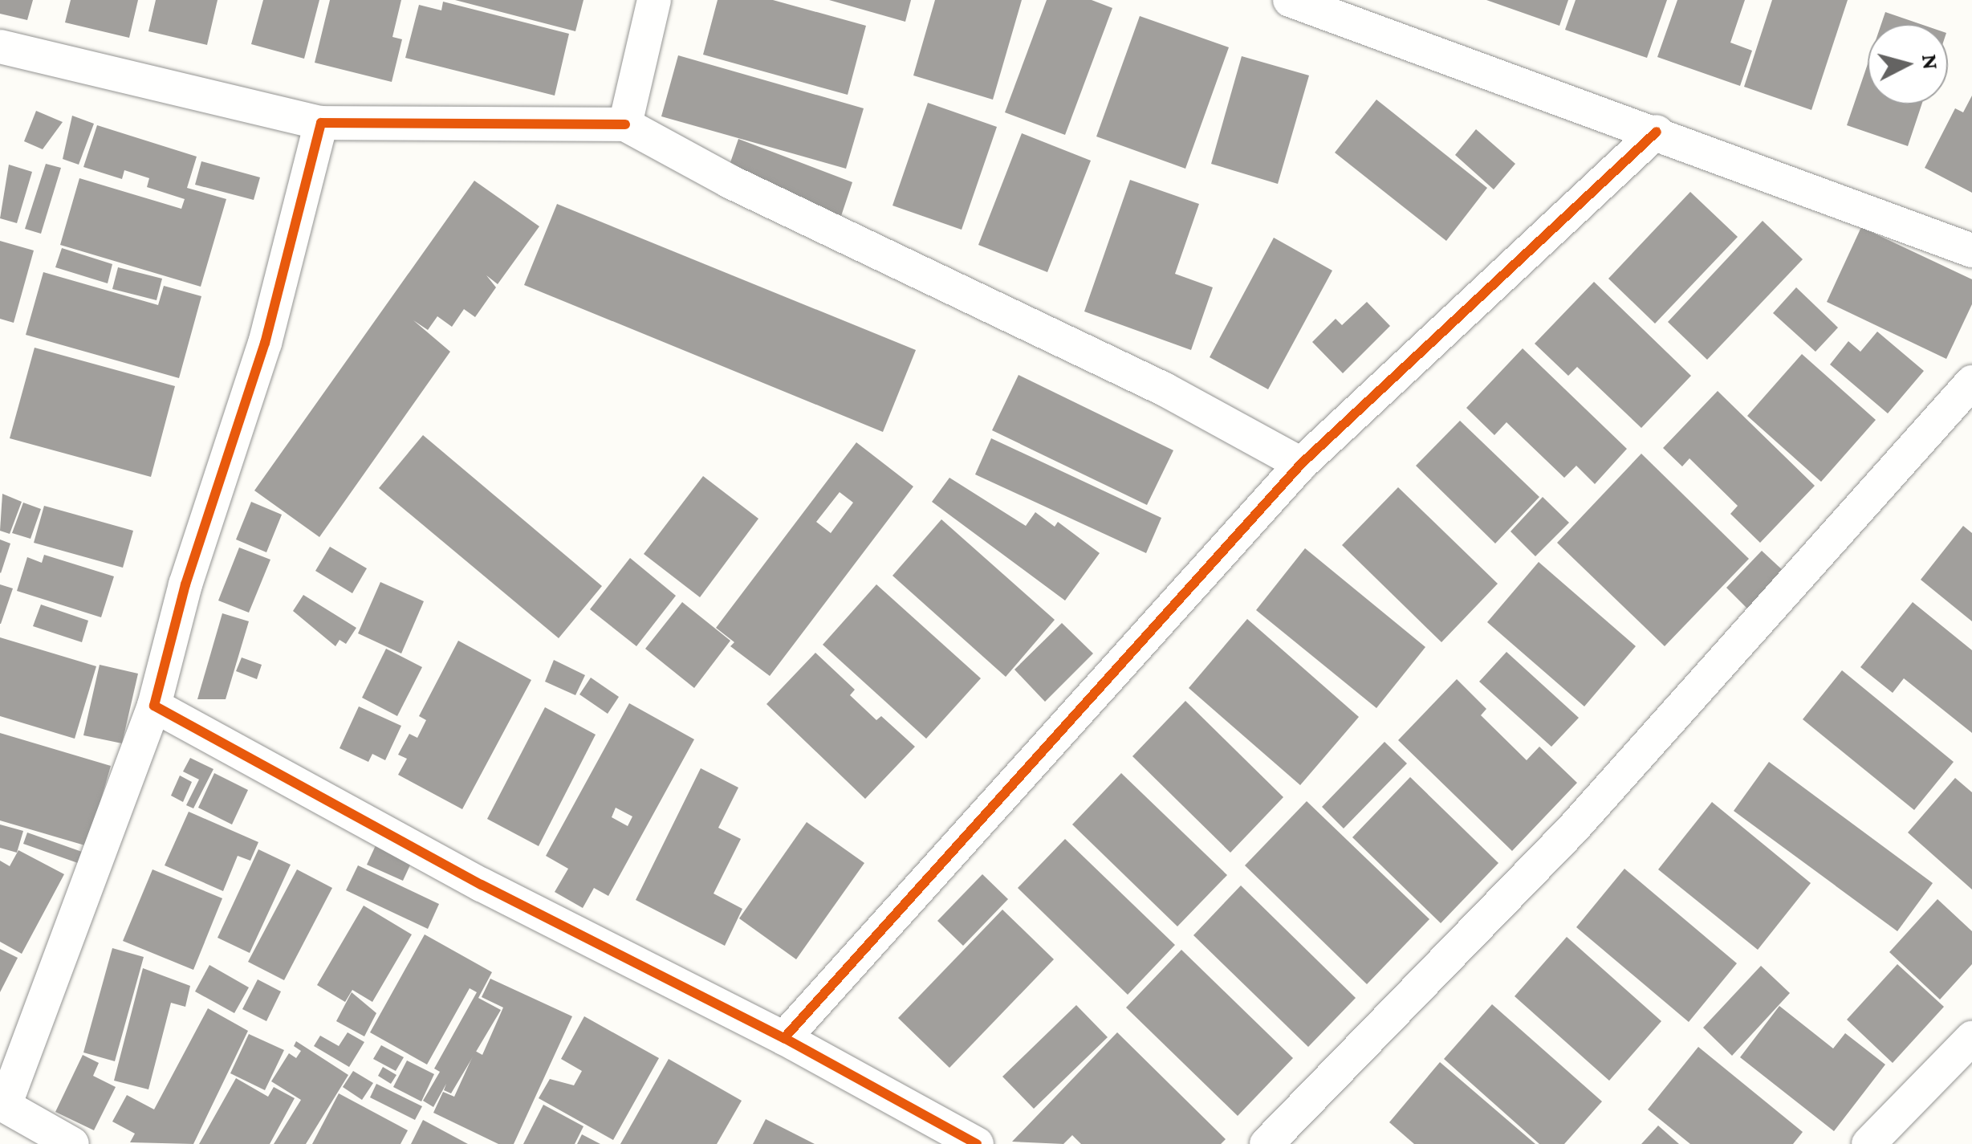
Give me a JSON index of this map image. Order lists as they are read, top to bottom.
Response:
{
  "north": "right"
}
